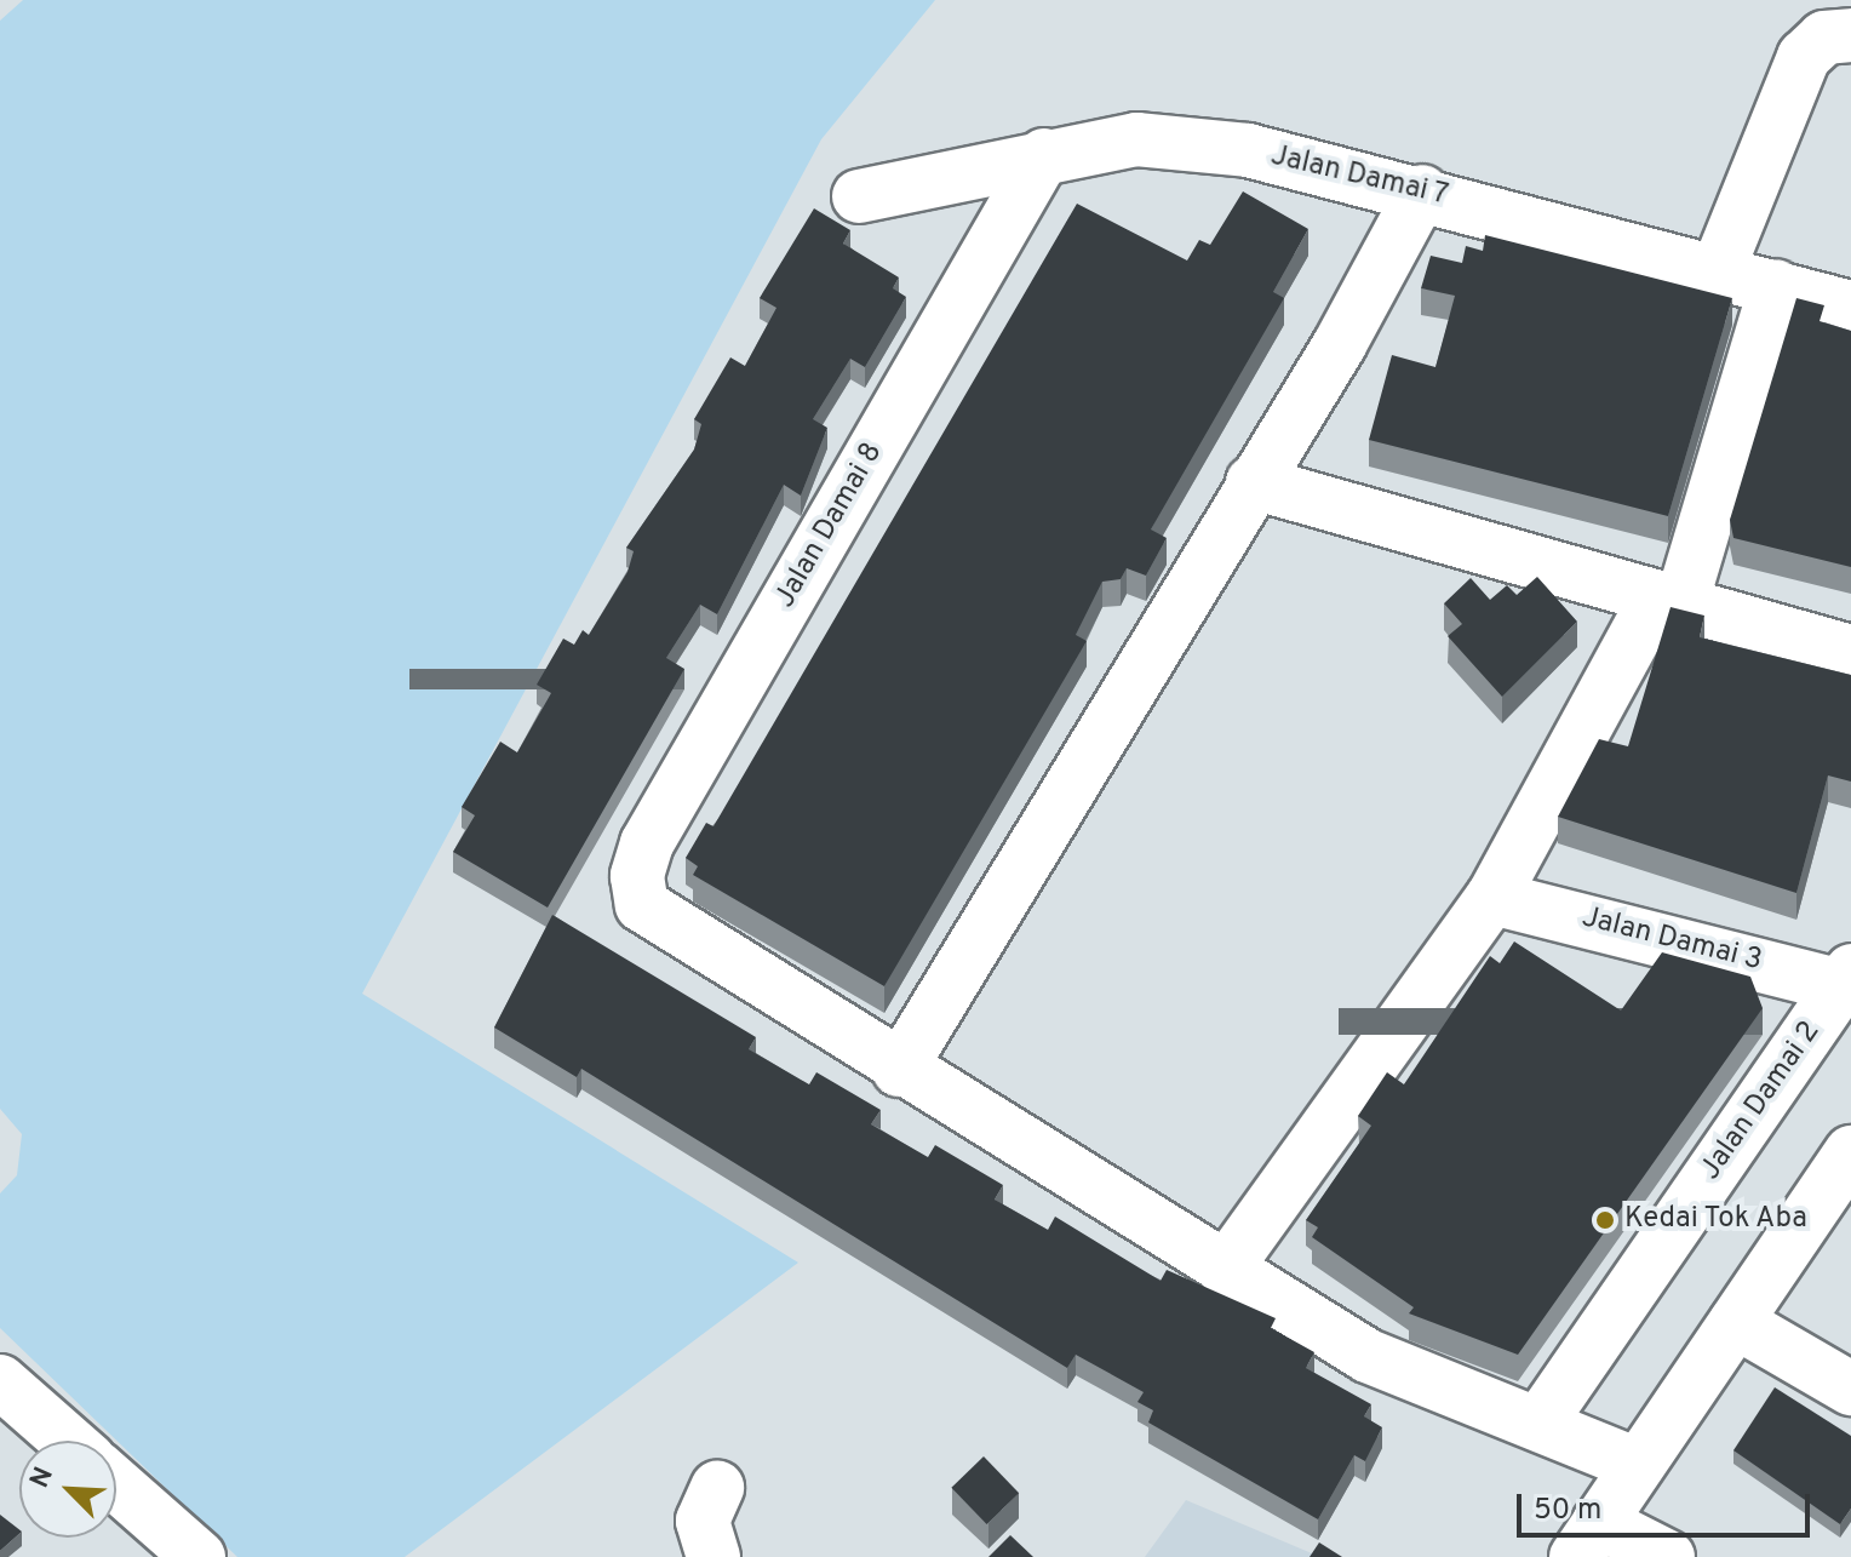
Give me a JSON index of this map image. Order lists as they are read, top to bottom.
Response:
{
  "streets": {
    "street": [
      "Jalan Damai 7",
      "Jalan Damai 8",
      "Jalan Damai 3",
      "Jalan Damai 2"
    ]
  },
  "crossings": [
    ["Jalan Damai 7", "Jalan Damai 8"],
    ["Jalan Damai 3", "Jalan Damai 2"]
  ],
  "places": ["Kedai Tok Aba"],
  "scale_bar": "50 m",
  "north": "top left"
}
